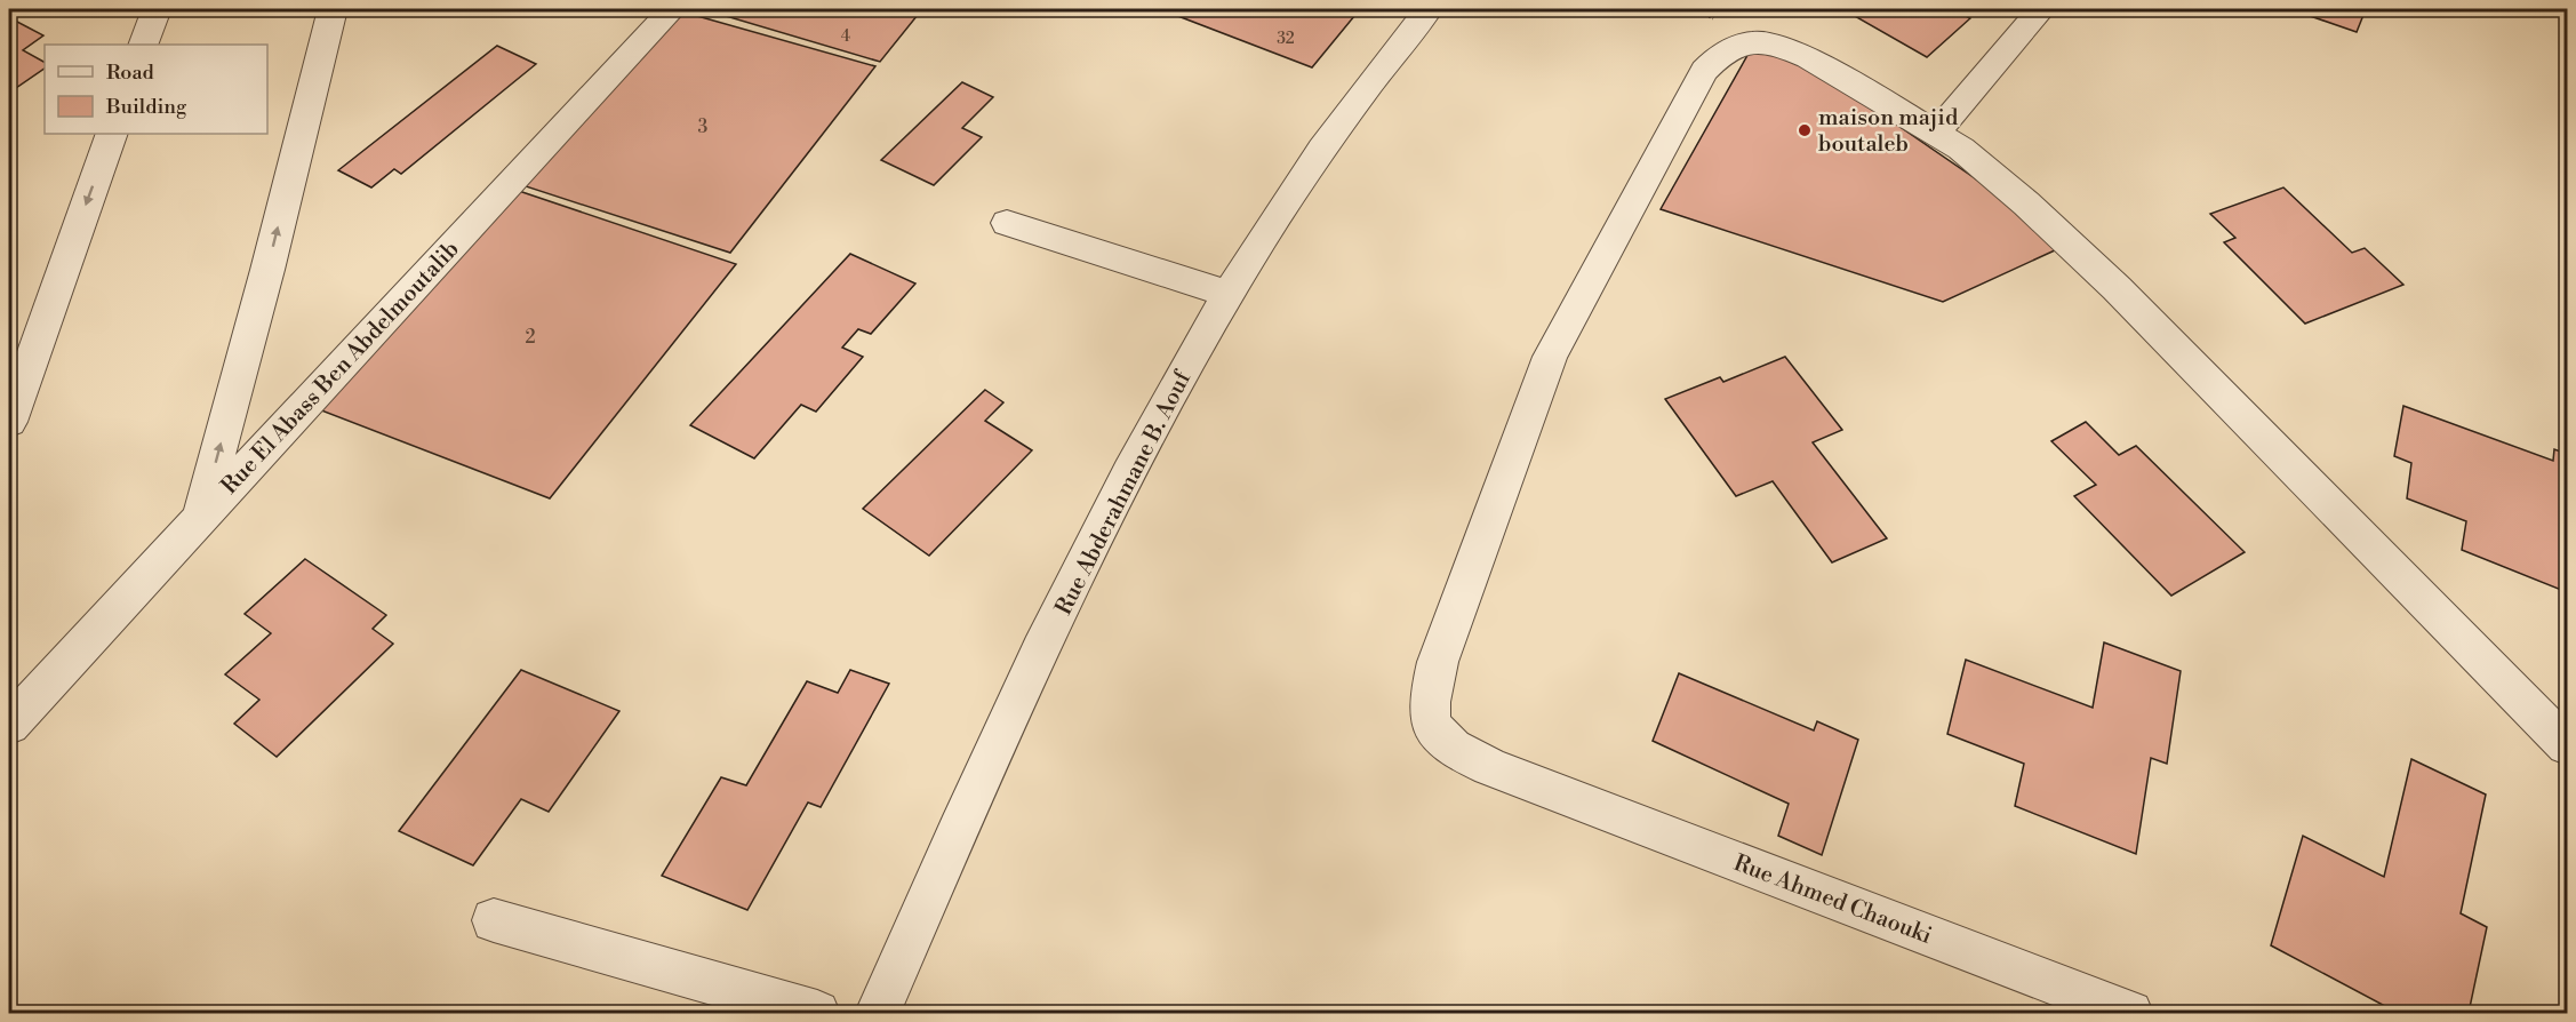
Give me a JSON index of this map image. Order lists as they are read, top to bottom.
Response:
{
  "streets": {
    "street": ["Rue El Abass Ben Abdelmoutalib", "Rue Abderahmane B. Aouf", "Rue Ahmed Chaouki"]
  },
  "places": ["maison majid boutaleb"],
  "house_numbers": [
    "4",
    "32",
    "3",
    "2"
  ],
  "legend": ["Road", "Building"]
}
